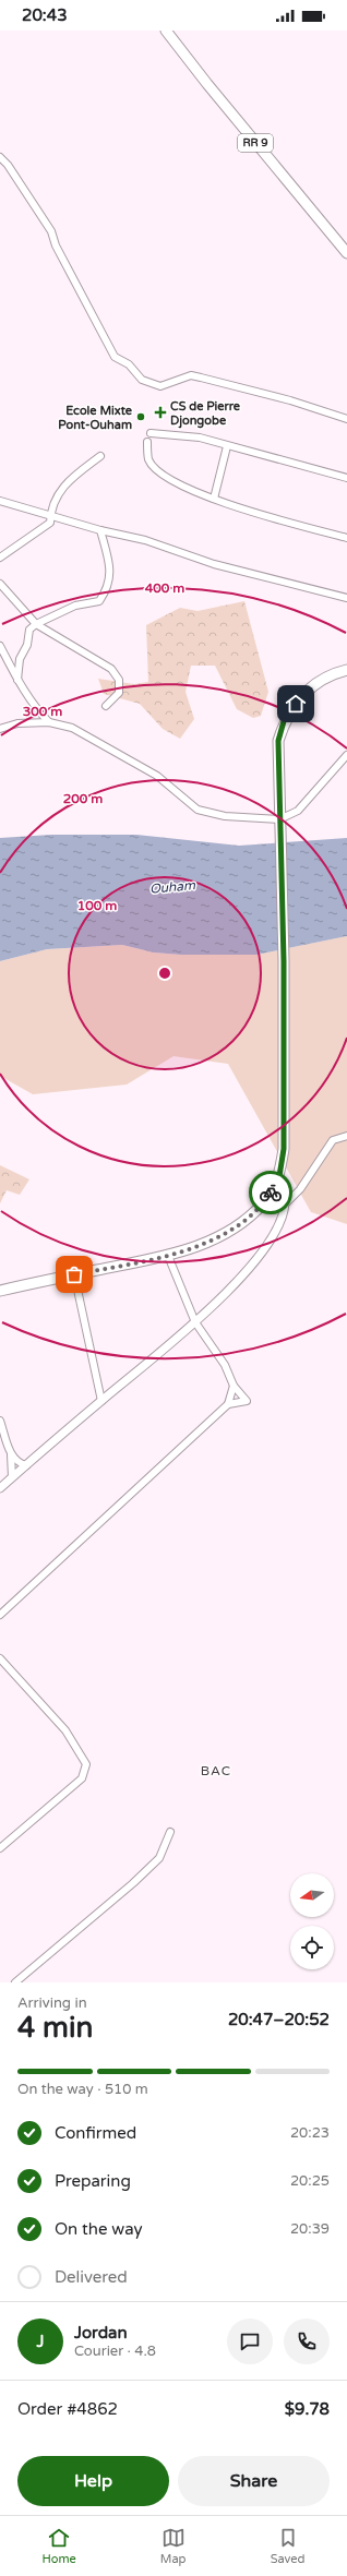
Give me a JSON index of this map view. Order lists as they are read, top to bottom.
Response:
{
  "streets": {
    "main road": ["RR 9"]
  },
  "districts": ["BAC"],
  "water": ["Ouham"],
  "places": {
    "health": ["CS de Pierre Djongobe"],
    "other": ["Ecole Mixte Pont-Ouham"]
  },
  "north": "left",
  "page": {
    "status": "20:43",
    "heading": ["4 min", "Arriving in", "20:47–20:52"],
    "panel": [
      "Jordan",
      "Courier · 4.8",
      "Order #4862",
      "$9.78"
    ],
    "bar": "On the way · 510 m",
    "list": [
      ["Confirmed", "20:23"],
      ["Preparing", "20:25"],
      ["On the way", "20:39"],
      "Delivered"
    ],
    "round": "J",
    "buttons": ["Help", "Share"],
    "tabs": ["Home", "Map", "Saved"]
  },
  "rings": [
    "400 m",
    "300 m",
    "200 m",
    "100 m"
  ]
}
